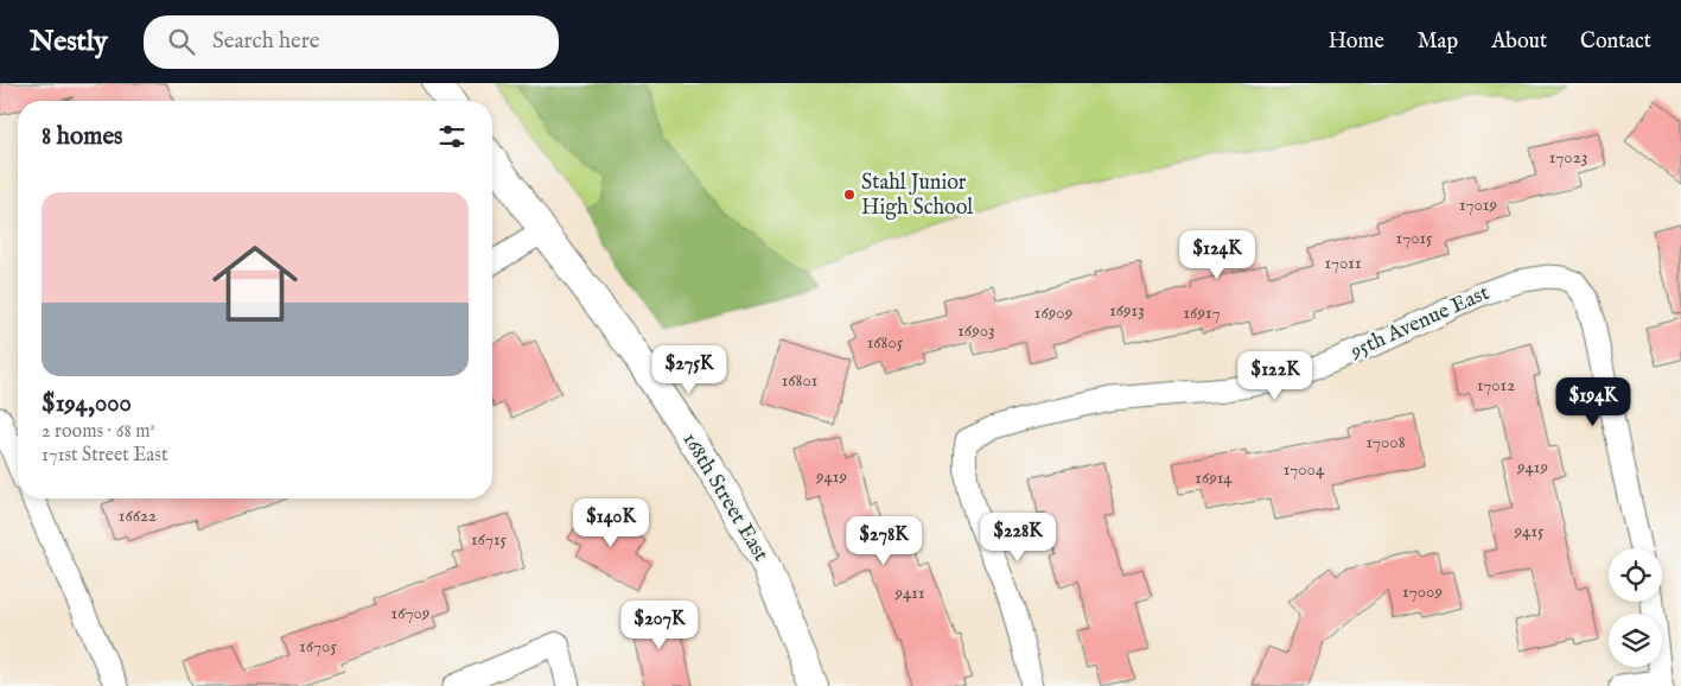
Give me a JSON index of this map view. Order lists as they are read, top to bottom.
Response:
{
  "streets": {
    "street": ["95th Avenue East", "168th Street East"]
  },
  "places": ["Stahl Junior High School"],
  "house_numbers": [
    "17023",
    "17019",
    "17015",
    "17011",
    "16913",
    "16909",
    "16917",
    "16903",
    "16805",
    "16801",
    "17012",
    "17008",
    "9419",
    "17004",
    "9419",
    "16914",
    "16622",
    "9415",
    "16715",
    "17009",
    "9411",
    "16709",
    "16705"
  ],
  "page": {
    "header": "Nestly",
    "search": "Search here",
    "nav": [
      "Home",
      "Map",
      "About",
      "Contact"
    ],
    "heading": "8 homes",
    "list": [
      {
        "name": "$194,000",
        "note": "2 rooms · 68 m² · 171st Street East"
      }
    ],
    "price": [
      "$124K",
      "$275K",
      "$122K",
      "$194K",
      "$140K",
      "$228K",
      "$278K",
      "$207K"
    ]
  }
}
